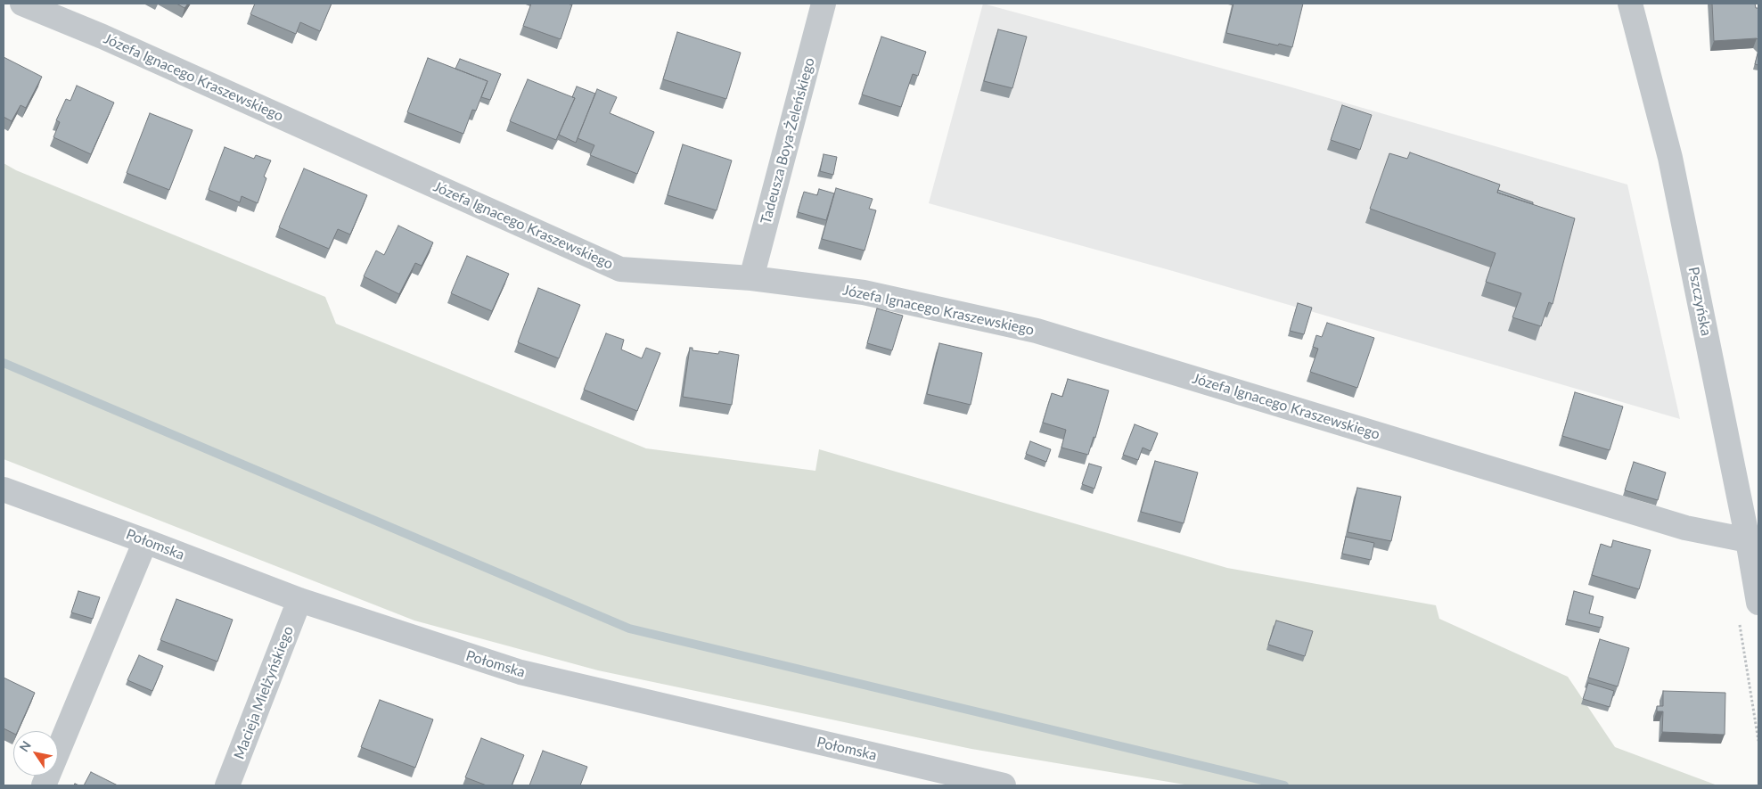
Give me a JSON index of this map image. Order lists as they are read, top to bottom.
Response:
{
  "streets": {
    "street": [
      "Józefa Ignacego Kraszewskiego",
      "Tadeusza Boya-Żeleńskiego",
      "Pszczyńska",
      "Połomska",
      "Macieja Mielżyńskiego"
    ]
  },
  "crossings": [
    ["Józefa Ignacego Kraszewskiego", "Tadeusza Boya-Żeleńskiego"],
    ["Józefa Ignacego Kraszewskiego", "Pszczyńska"],
    ["Połomska", "Macieja Mielżyńskiego"]
  ],
  "north": "top left"
}
